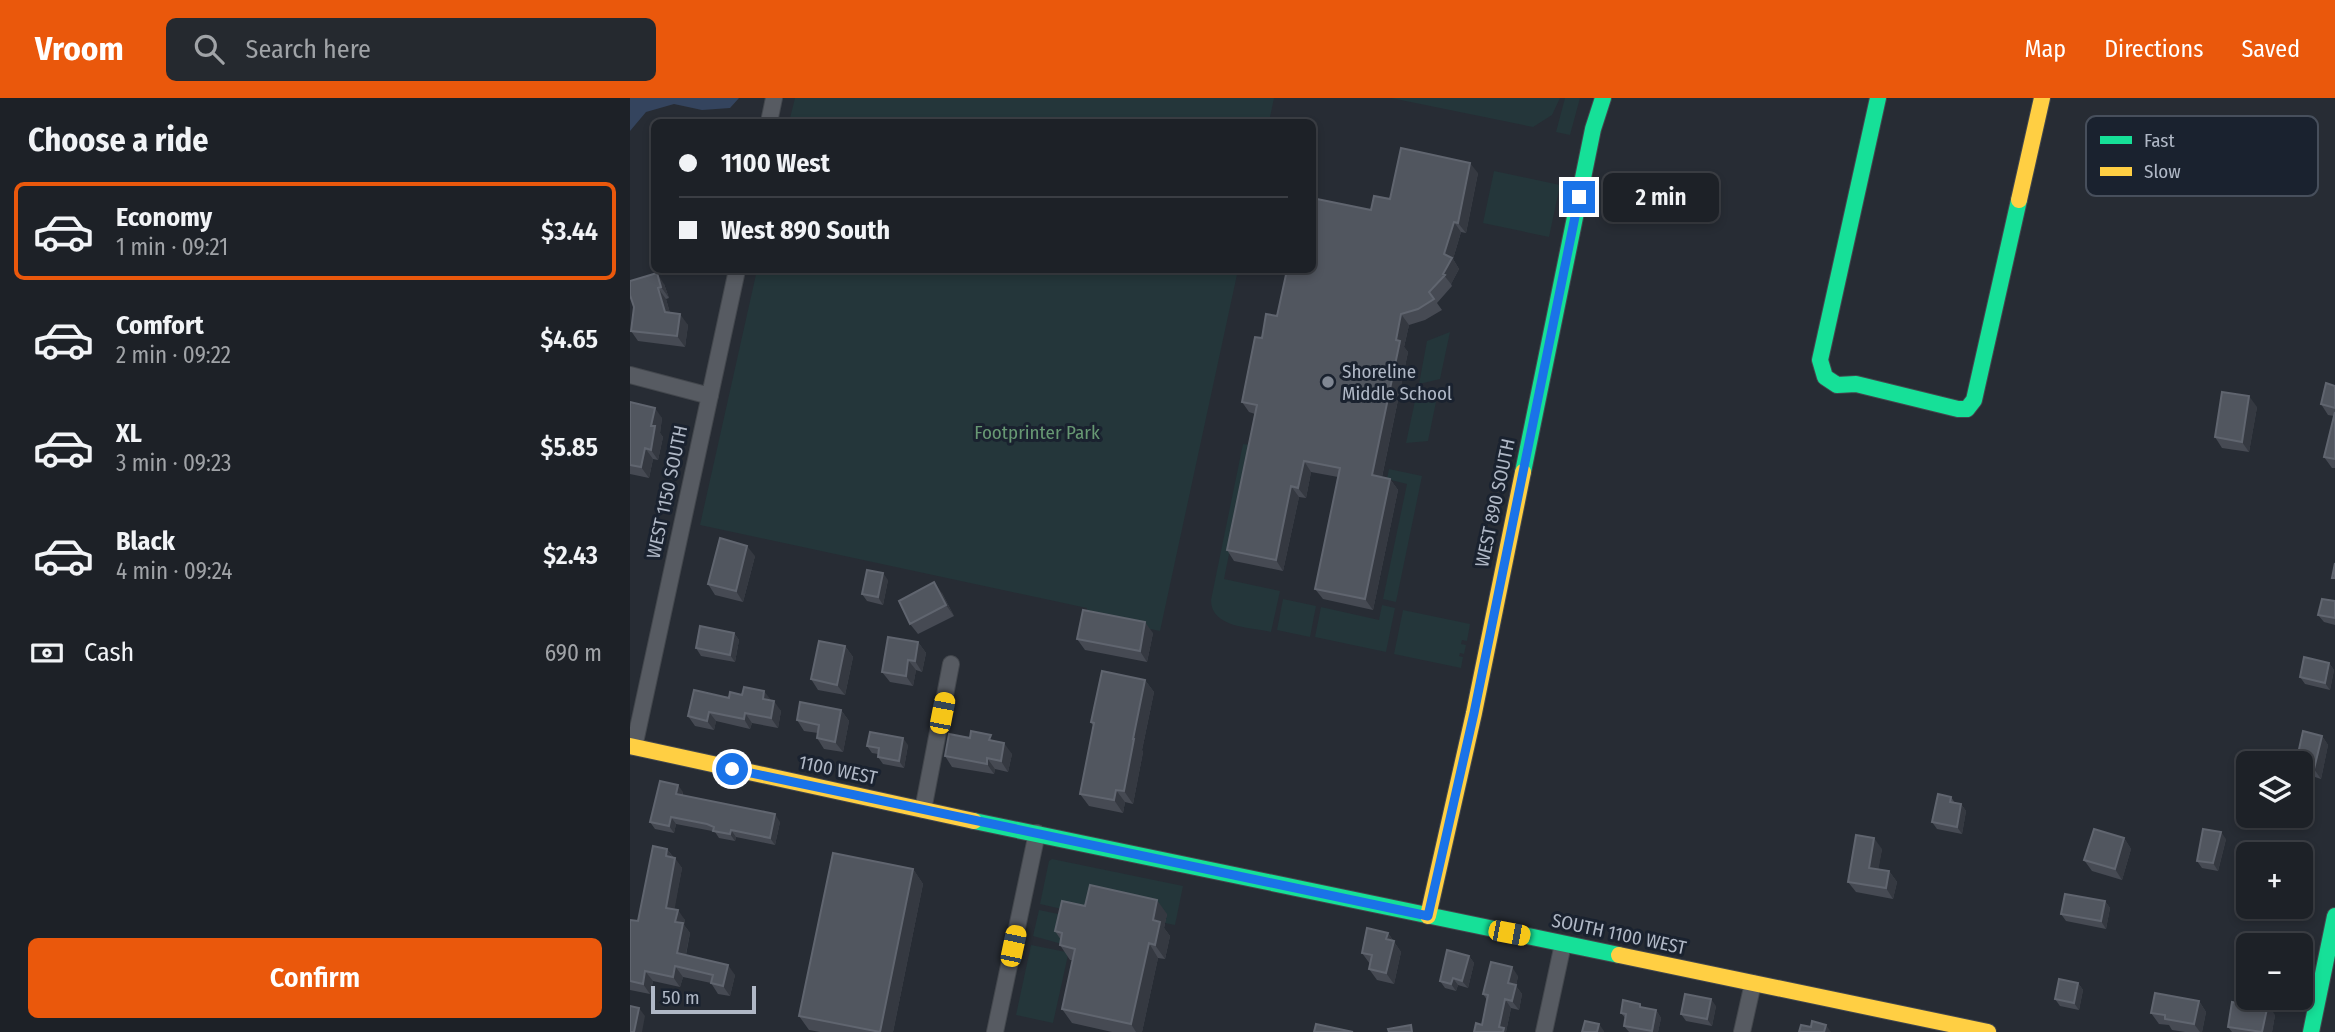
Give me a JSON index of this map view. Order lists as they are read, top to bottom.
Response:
{
  "streets": {
    "street": [
      "WEST 1150 SOUTH",
      "WEST 890 SOUTH",
      "1100 WEST",
      "SOUTH 1100 WEST"
    ]
  },
  "crossings": [
    ["WEST 1150 SOUTH", "1100 WEST"],
    ["WEST 890 SOUTH", "SOUTH 1100 WEST"],
    ["1100 WEST", "SOUTH 1100 WEST"]
  ],
  "parks": ["Footprinter Park"],
  "places": ["Shoreline Middle School"],
  "legend": ["Fast", "Slow"],
  "scale_bar": "50 m",
  "page": {
    "header": "Vroom",
    "search": "Search here",
    "nav": ["Map", "Directions", "Saved"],
    "heading": "Choose a ride",
    "banner": ["1100 West", "West 890 South"],
    "bubble": "2 min",
    "list": [
      {
        "name": "Economy",
        "note": "1 min · 09:21",
        "value": "$3.44"
      },
      {
        "name": "Comfort",
        "note": "2 min · 09:22",
        "value": "$4.65"
      },
      {
        "name": "XL",
        "note": "3 min · 09:23",
        "value": "$5.85"
      },
      {
        "name": "Black",
        "note": "4 min · 09:24",
        "value": "$2.43"
      }
    ],
    "pay": ["Cash", "690 m"],
    "map_buttons": ["+", "−"],
    "buttons": "Confirm",
    "scale": "50 m"
  }
}
